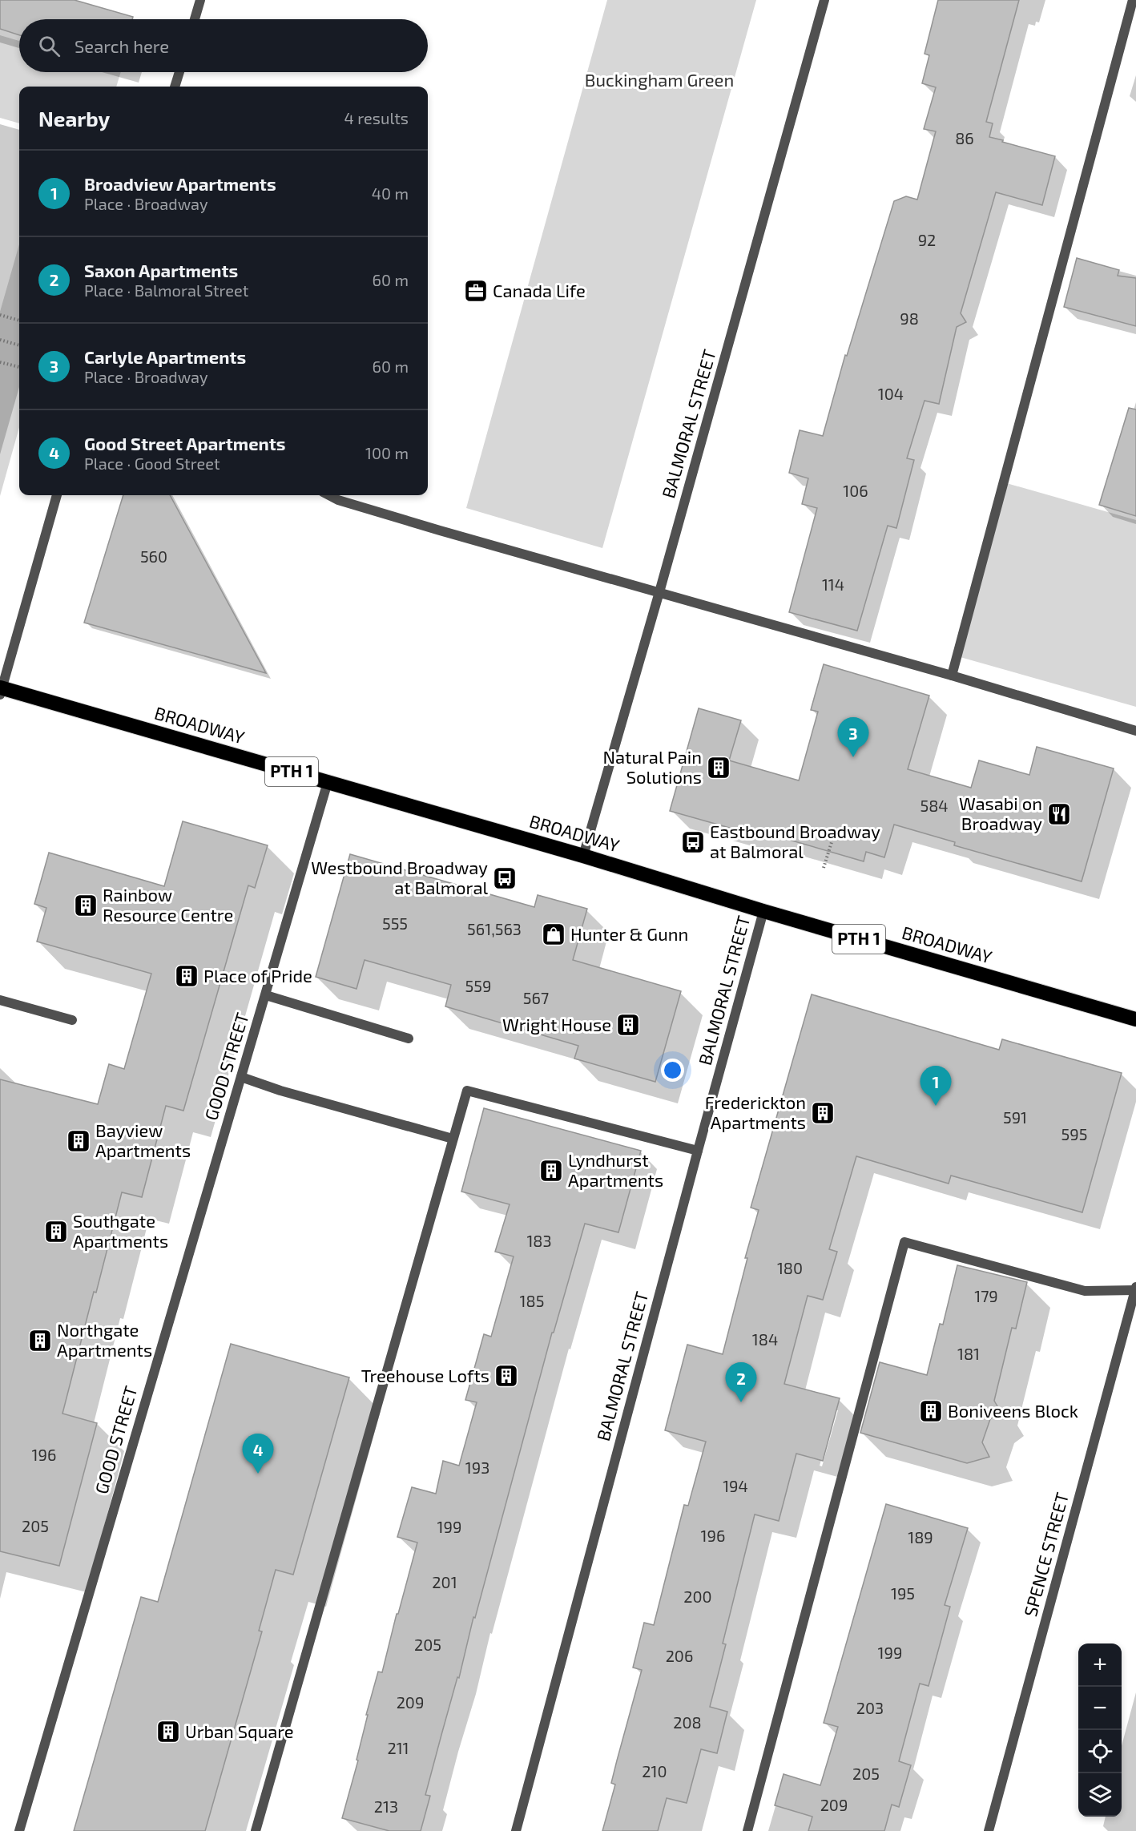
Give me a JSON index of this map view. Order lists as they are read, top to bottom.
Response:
{
  "streets": {
    "highway": ["BROADWAY", "PTH 1"],
    "street": ["BALMORAL STREET", "GOOD STREET", "SPENCE STREET"]
  },
  "crossings": [
    ["BALMORAL STREET", "BROADWAY"],
    ["BROADWAY", "GOOD STREET"]
  ],
  "parks": ["Buckingham Green"],
  "places": {
    "office": ["Canada Life"],
    "building": [
      "Natural Pain Solutions",
      "Rainbow Resource Centre",
      "Place of Pride",
      "Wright House",
      "Frederickton Apartments",
      "Bayview Apartments",
      "Lyndhurst Apartments",
      "Southgate Apartments",
      "Northgate Apartments",
      "Treehouse Lofts",
      "Boniveens Block",
      "Urban Square"
    ],
    "restaurant": ["Wasabi on Broadway"],
    "bus stop": ["Eastbound Broadway at Balmoral", "Westbound Broadway at Balmoral"],
    "shop": ["Hunter & Gunn"]
  },
  "house_numbers": [
    "86",
    "92",
    "98",
    "104",
    "106",
    "560",
    "114",
    "584",
    "555",
    "561,563",
    "559",
    "567",
    "591",
    "595",
    "183",
    "180",
    "179",
    "185",
    "184",
    "181",
    "196",
    "193",
    "194",
    "205",
    "199",
    "196",
    "189",
    "201",
    "195",
    "200",
    "205",
    "199",
    "206",
    "209",
    "203",
    "208",
    "211",
    "210",
    "205",
    "209",
    "213"
  ],
  "page": {
    "search": "Search here",
    "heading": ["Nearby", "4 results"],
    "list": [
      {
        "mark": "1",
        "name": "Broadview Apartments",
        "note": "Place · Broadway",
        "value": "40 m"
      },
      {
        "mark": "2",
        "name": "Saxon Apartments",
        "note": "Place · Balmoral Street",
        "value": "60 m"
      },
      {
        "mark": "3",
        "name": "Carlyle Apartments",
        "note": "Place · Broadway",
        "value": "60 m"
      },
      {
        "mark": "4",
        "name": "Good Street Apartments",
        "note": "Place · Good Street",
        "value": "100 m"
      }
    ],
    "pins": [
      "3",
      "1",
      "2",
      "4"
    ],
    "map_buttons": ["+", "−"]
  }
}
